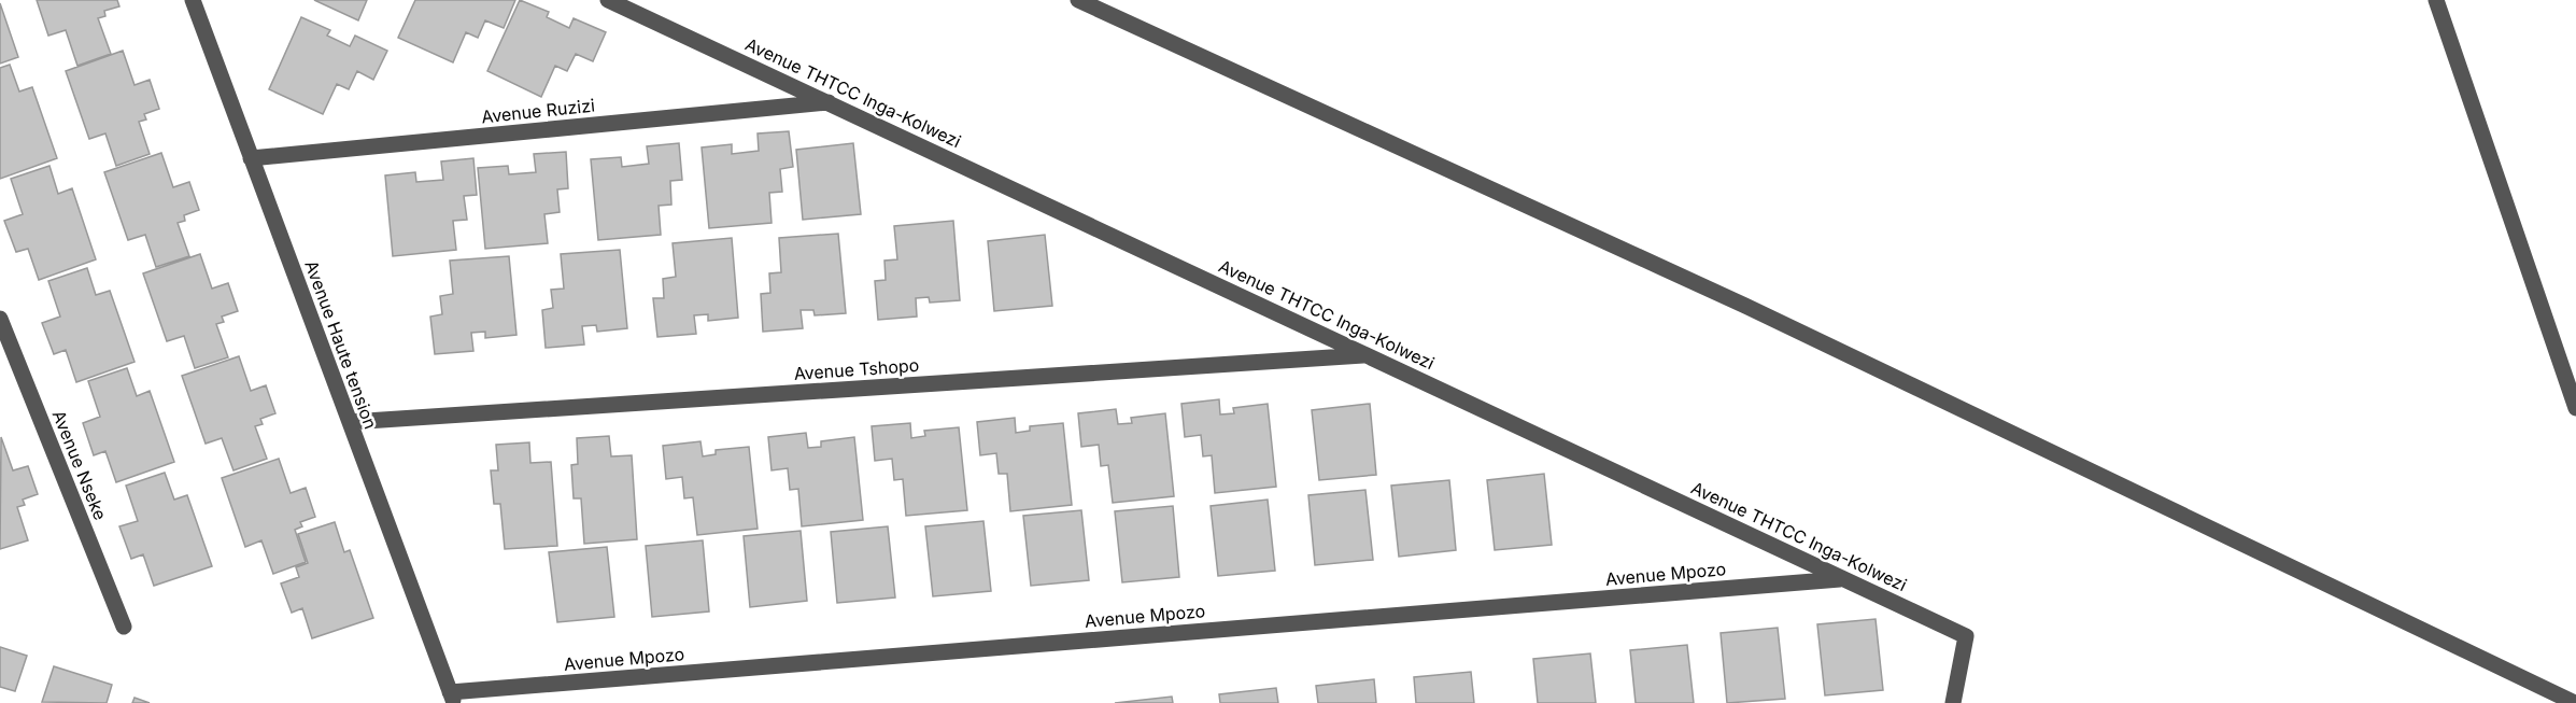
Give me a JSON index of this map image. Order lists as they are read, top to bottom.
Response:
{
  "streets": {
    "lane": [
      "Avenue THTCC Inga-Kolwezi",
      "Avenue Ruzizi",
      "Avenue Haute tension",
      "Avenue Tshopo",
      "Avenue Nseke",
      "Avenue Mpozo"
    ]
  },
  "crossings": [
    ["Avenue THTCC Inga-Kolwezi", "Avenue Ruzizi"],
    ["Avenue THTCC Inga-Kolwezi", "Avenue Tshopo"],
    ["Avenue THTCC Inga-Kolwezi", "Avenue Mpozo"],
    ["Avenue Ruzizi", "Avenue Haute tension"],
    ["Avenue Haute tension", "Avenue Tshopo"],
    ["Avenue Haute tension", "Avenue Mpozo"]
  ]
}
